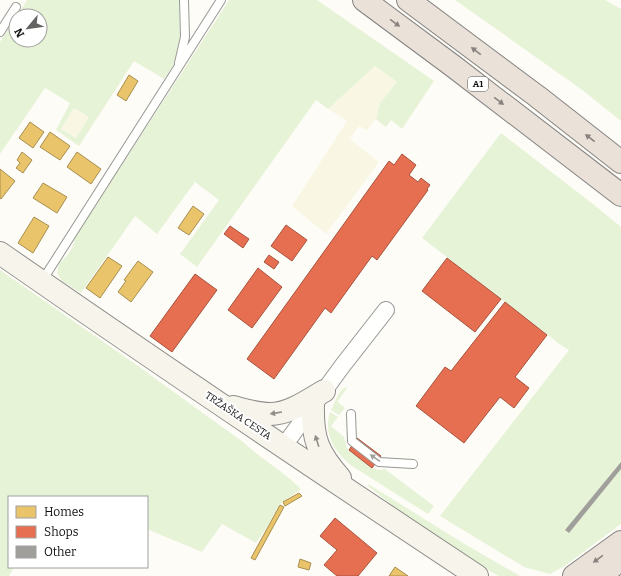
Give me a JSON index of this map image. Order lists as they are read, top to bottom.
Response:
{
  "streets": {
    "highway": ["A1"],
    "main road": ["TRŽAŠKA CESTA"]
  },
  "legend": ["Homes", "Shops", "Other"],
  "north": "bottom left"
}
